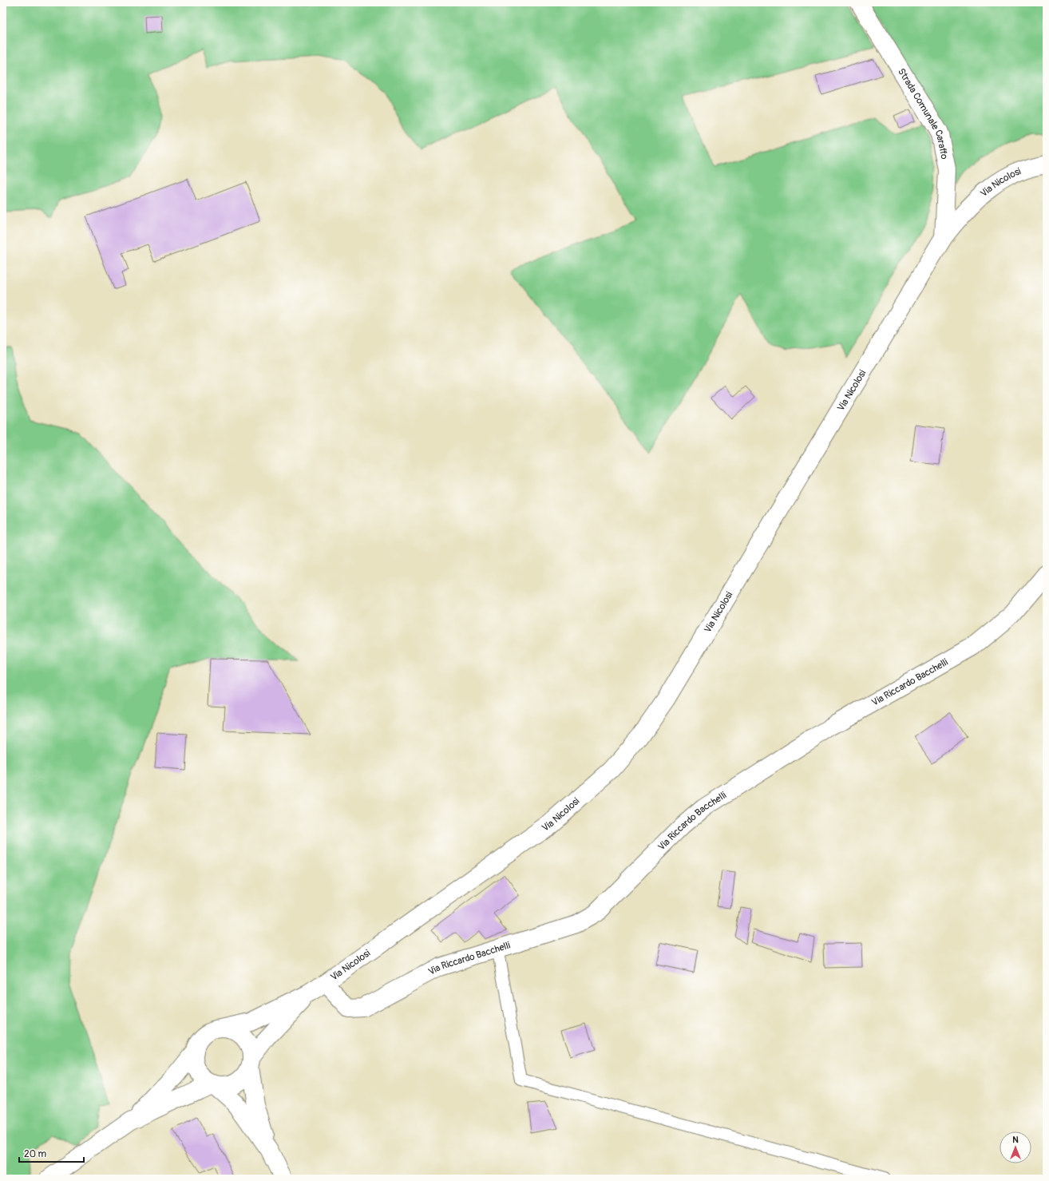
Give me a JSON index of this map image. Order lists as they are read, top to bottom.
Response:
{
  "streets": {
    "main road": ["Strada Comunale Caraffo", "Via Nicolosi", "Via Riccardo Bacchelli"]
  },
  "crossings": [
    ["Strada Comunale Caraffo", "Via Nicolosi"],
    ["Via Nicolosi", "Via Riccardo Bacchelli"]
  ],
  "scale_bar": "20 m",
  "north": "top"
}
